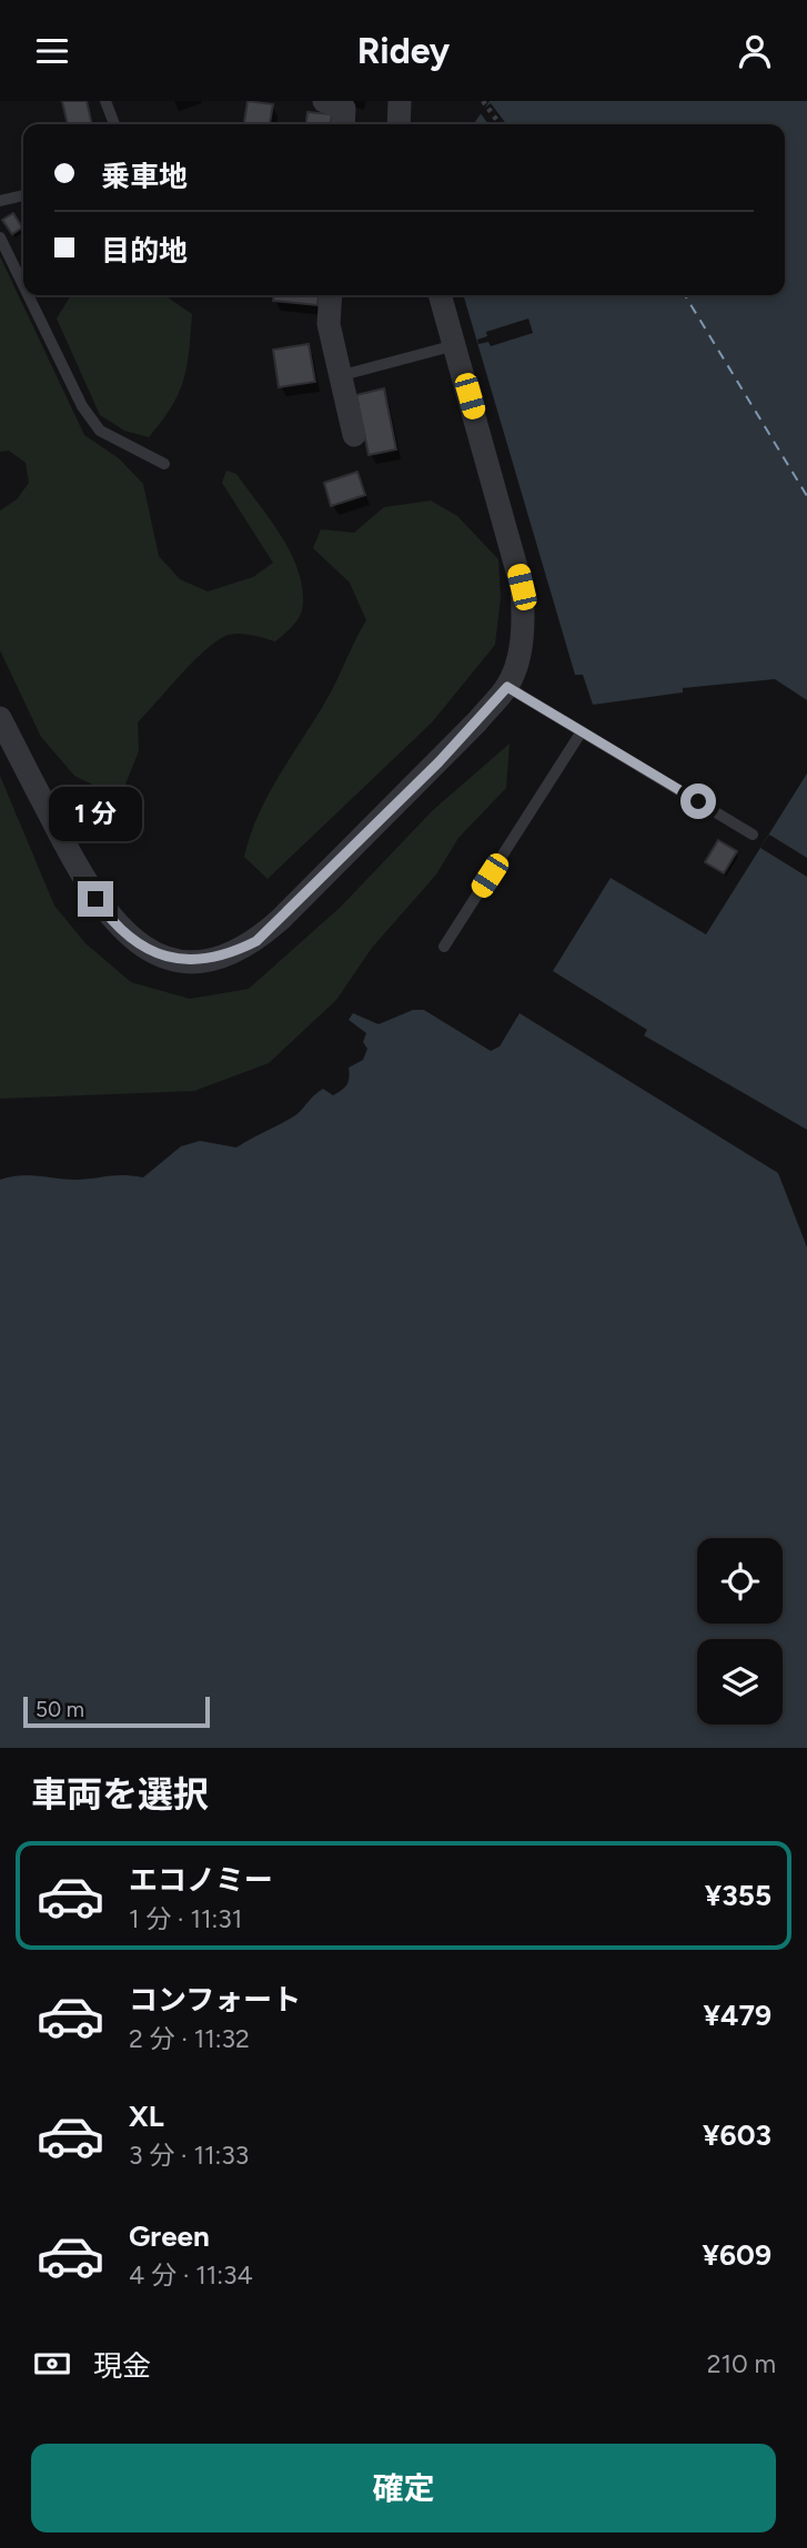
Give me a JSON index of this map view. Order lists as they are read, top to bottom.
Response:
{
  "scale_bar": "50 m",
  "page": {
    "header": "Ridey",
    "banner": ["乗車地", "目的地"],
    "bubble": "1 分",
    "scale": "50 m",
    "heading": "車両を選択",
    "list": [
      {
        "name": "エコノミー",
        "note": "1 分 · 11:31",
        "value": "¥355"
      },
      {
        "name": "コンフォート",
        "note": "2 分 · 11:32",
        "value": "¥479"
      },
      {
        "name": "XL",
        "note": "3 分 · 11:33",
        "value": "¥603"
      },
      {
        "name": "Green",
        "note": "4 分 · 11:34",
        "value": "¥609"
      }
    ],
    "pay": ["現金", "210 m"],
    "buttons": "確定"
  }
}
